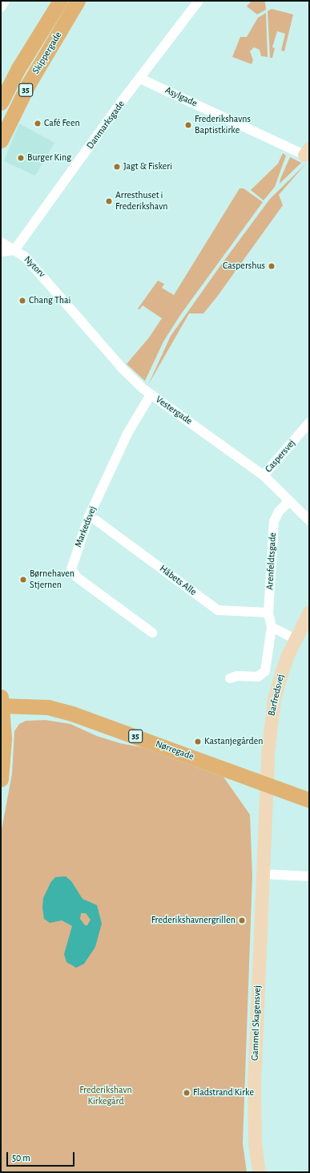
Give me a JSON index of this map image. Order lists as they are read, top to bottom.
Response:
{
  "streets": {
    "main road": ["Skippergade", "35", "Nørregade"],
    "street": [
      "Asylgade",
      "Danmarksgade",
      "Nytorv",
      "Vestergade",
      "Caspersvej",
      "Markedsvej",
      "Arenfeldtsgade",
      "Håbets Alle",
      "Barfredsvej",
      "Gammel Skagensvej"
    ]
  },
  "crossings": [
    ["Asylgade", "Danmarksgade"],
    ["Danmarksgade", "Nytorv"],
    ["Nytorv", "Vestergade"],
    ["Vestergade", "Caspersvej"],
    ["Vestergade", "Markedsvej"],
    ["Vestergade", "Arenfeldtsgade"],
    ["Arenfeldtsgade", "Håbets Alle"],
    ["Barfredsvej", "Nørregade"],
    ["Barfredsvej", "Gammel Skagensvej"],
    ["Nørregade", "Gammel Skagensvej"]
  ],
  "parks": ["Frederikshavn Kirkegård"],
  "places": [
    "Café Feen",
    "Frederikshavns Baptistkirke",
    "Burger King",
    "Jagt & Fiskeri",
    "Arresthuset i Frederikshavn",
    "Caspershus",
    "Chang Thai",
    "Børnehaven Stjernen",
    "Kastanjegården",
    "Frederikshavnergrillen",
    "Fladstrand Kirke"
  ],
  "scale_bar": "50 m"
}
